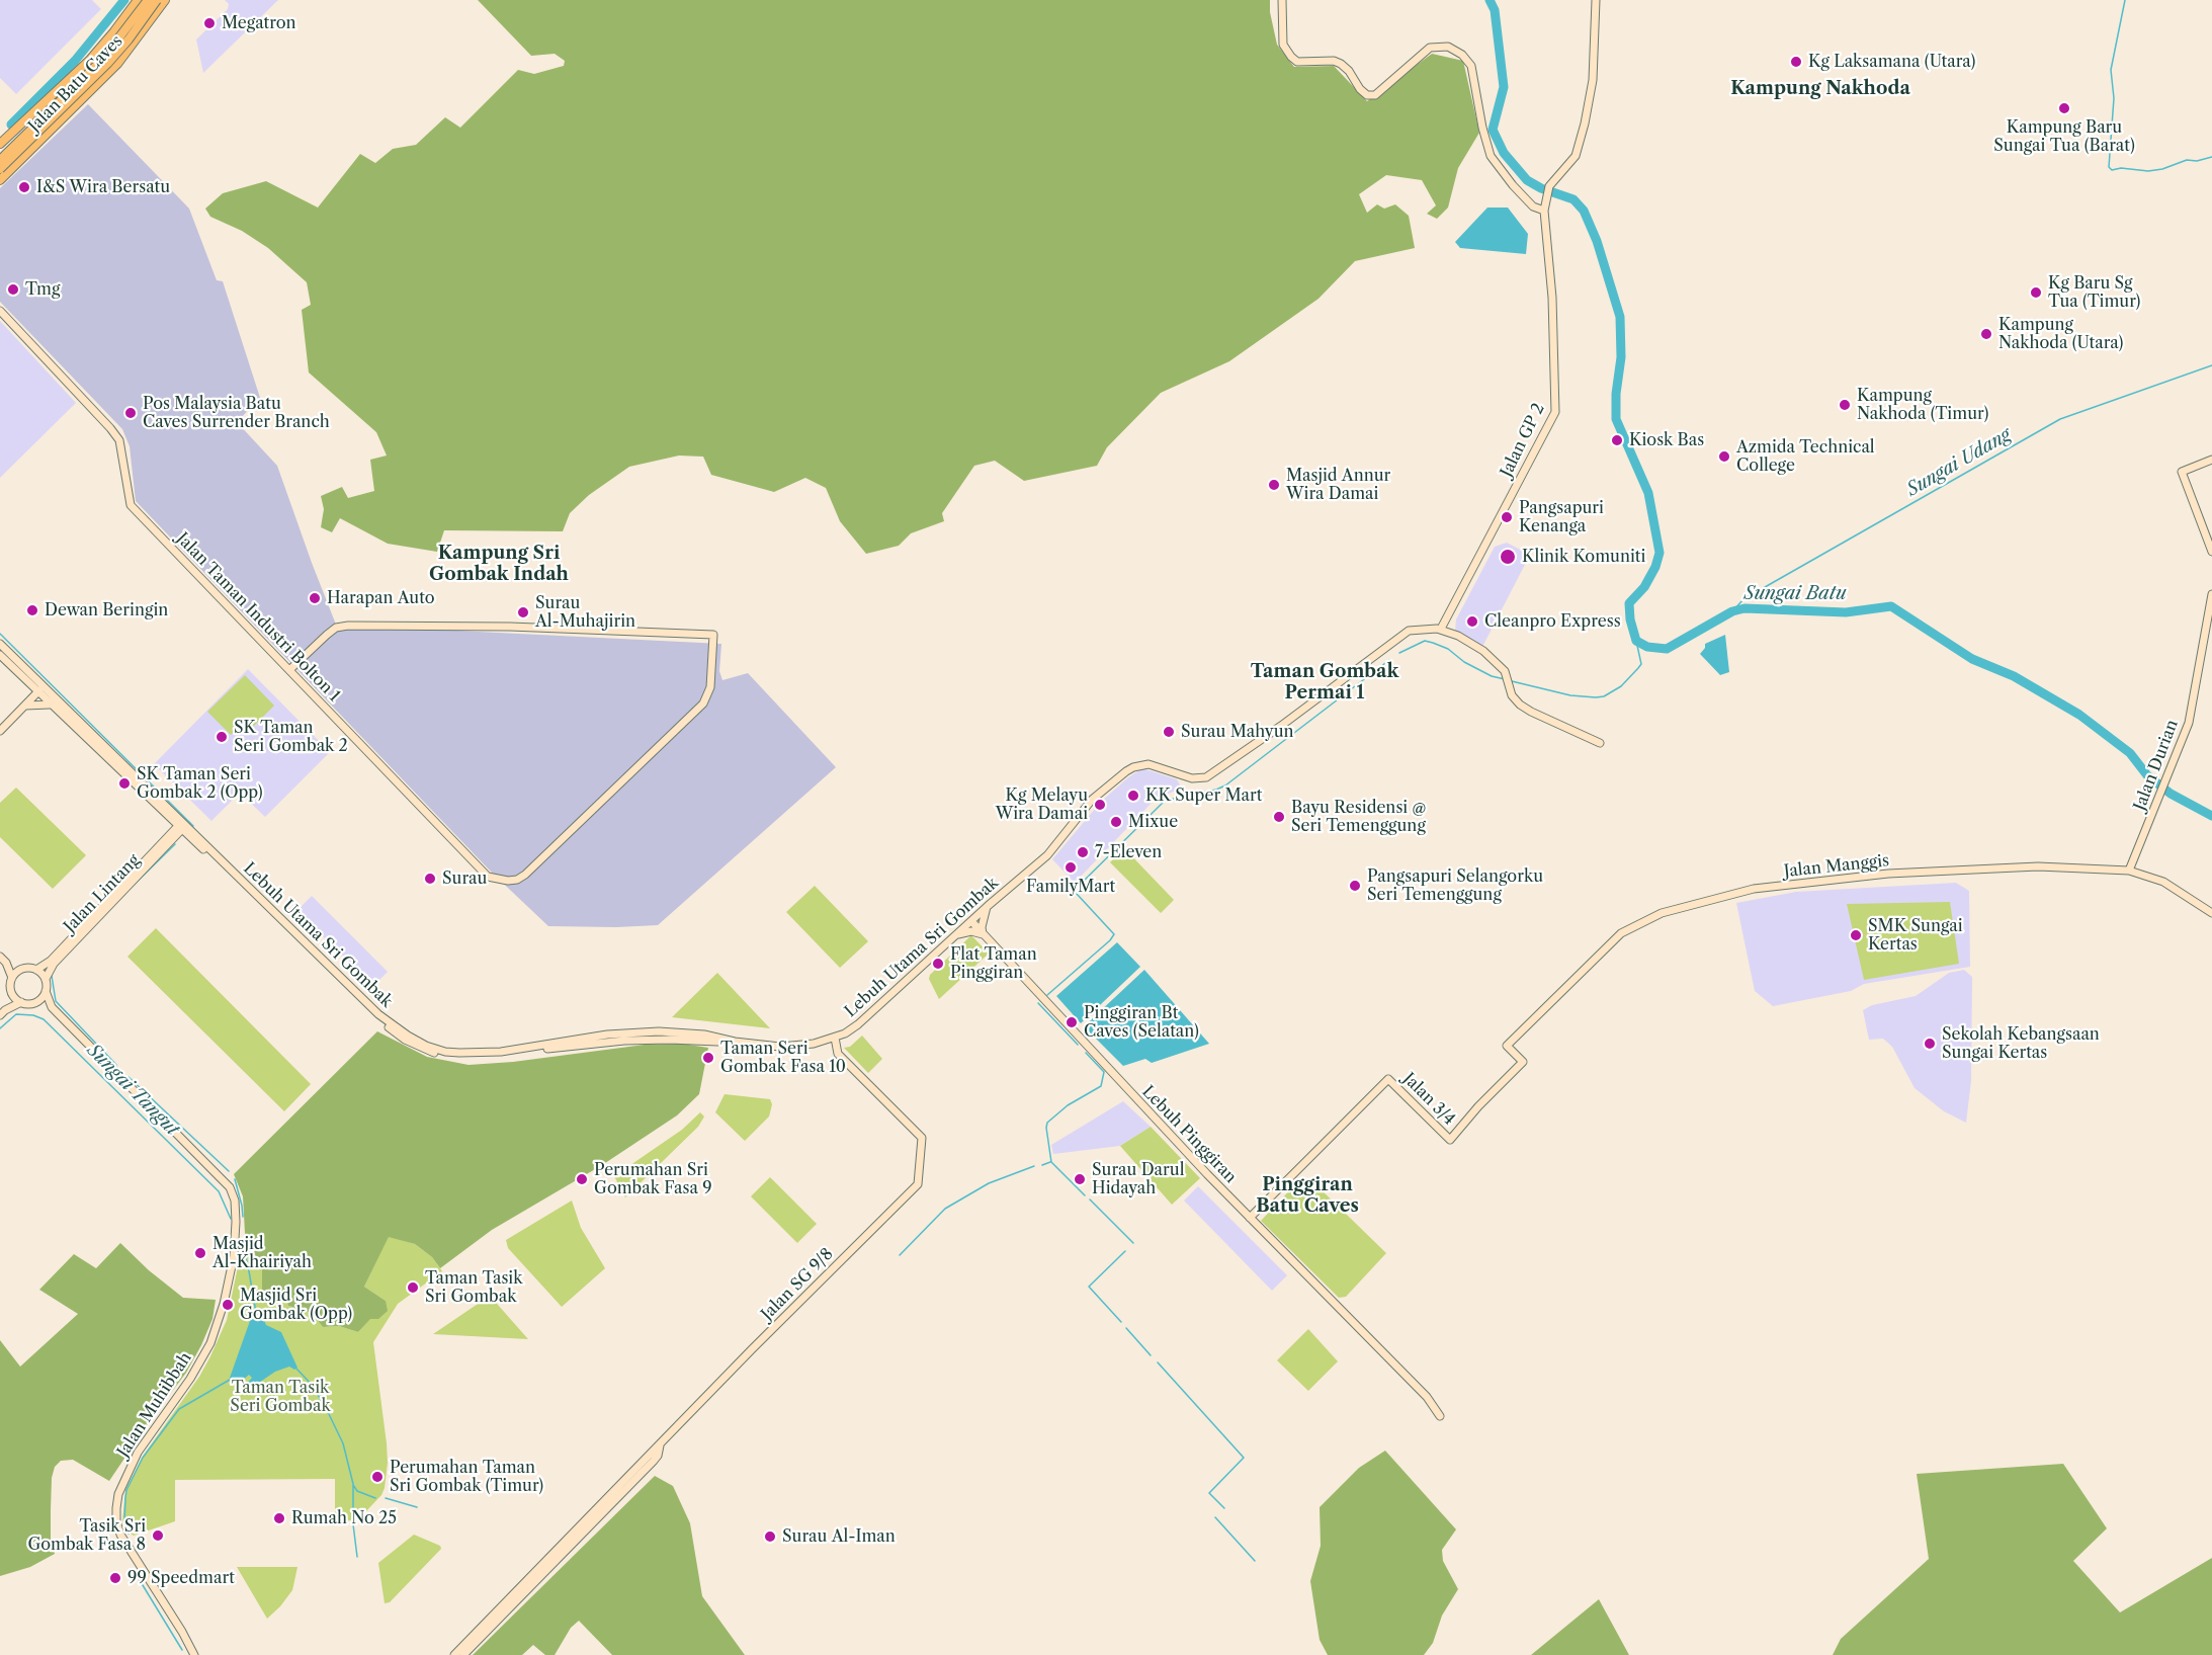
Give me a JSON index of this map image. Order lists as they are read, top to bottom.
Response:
{
  "streets": {
    "main road": ["Jalan Batu Caves"],
    "street": [
      "Jalan GP 2",
      "Jalan Taman Industri Bolton 1",
      "Jalan Durian",
      "Jalan Manggis",
      "Jalan Lintang",
      "Lebuh Utama Sri Gombak",
      "Jalan 3/4",
      "Lebuh Pinggiran",
      "Jalan SG 9/8",
      "Jalan Muhibbah"
    ]
  },
  "crossings": [
    ["Jalan GP 2", "Lebuh Utama Sri Gombak"],
    ["Jalan Durian", "Jalan Manggis"],
    ["Jalan Manggis", "Jalan 3/4"],
    ["Jalan Lintang", "Lebuh Utama Sri Gombak"],
    ["Jalan Lintang", "Jalan Muhibbah"],
    ["Lebuh Utama Sri Gombak", "Lebuh Pinggiran"],
    ["Lebuh Utama Sri Gombak", "Jalan SG 9/8"],
    ["Jalan 3/4", "Lebuh Pinggiran"]
  ],
  "districts": [
    "Kampung Nakhoda",
    "Kampung Sri Gombak Indah",
    "Taman Gombak Permai 1",
    "Pinggiran Batu Caves"
  ],
  "water": ["Sungai Udang", "Sungai Batu", "Sungai Tangut"],
  "parks": ["Taman Tasik Seri Gombak"],
  "places": [
    "Megatron",
    "Kg Laksamana (Utara)",
    "Kampung Baru Sungai Tua (Barat)",
    "I&S Wira Bersatu",
    "Tmg",
    "Kg Baru Sg Tua (Timur)",
    "Kampung Nakhoda (Utara)",
    "Kampung Nakhoda (Timur)",
    "Pos Malaysia Batu Caves Surrender Branch",
    "Kiosk Bas",
    "Azmida Technical College",
    "Masjid Annur Wira Damai",
    "Pangsapuri Kenanga",
    "Klinik Komuniti",
    "Harapan Auto",
    "Dewan Beringin",
    "Surau Al-Muhajirin",
    "Cleanpro Express",
    "Surau Mahyun",
    "SK Taman Seri Gombak 2",
    "SK Taman Seri Gombak 2 (Opp)",
    "KK Super Mart",
    "Kg Melayu Wira Damai",
    "Bayu Residensi @ Seri Temenggung",
    "Mixue",
    "7-Eleven",
    "FamilyMart",
    "Surau",
    "Pangsapuri Selangorku Seri Temenggung",
    "SMK Sungai Kertas",
    "Flat Taman Pinggiran",
    "Pinggiran Bt Caves (Selatan)",
    "Sekolah Kebangsaan Sungai Kertas",
    "Taman Seri Gombak Fasa 10",
    "Perumahan Sri Gombak Fasa 9",
    "Surau Darul Hidayah",
    "Masjid Al-Khairiyah",
    "Taman Tasik Sri Gombak",
    "Masjid Sri Gombak (Opp)",
    "Perumahan Taman Sri Gombak (Timur)",
    "Rumah No 25",
    "Tasik Sri Gombak Fasa 8",
    "Surau Al-Iman",
    "99 Speedmart"
  ]
}
